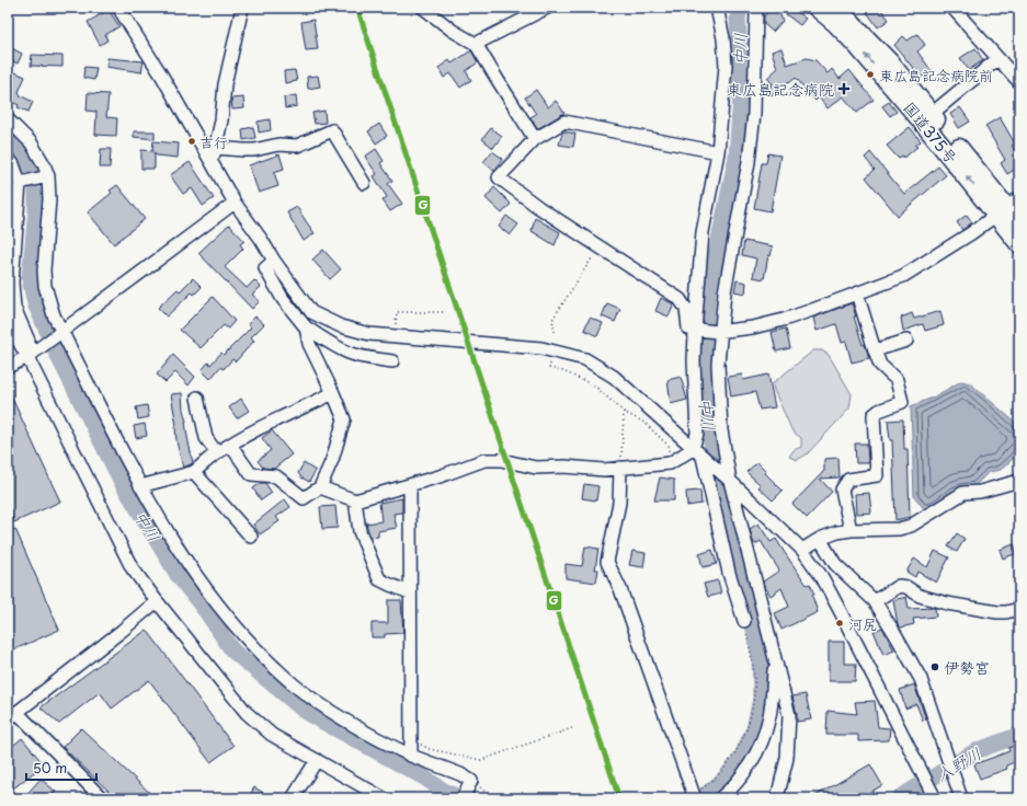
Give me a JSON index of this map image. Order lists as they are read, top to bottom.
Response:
{
  "streets": {
    "highway": ["国道375号"]
  },
  "water": ["中川", "入野川"],
  "places": {
    "other": [
      "東広島記念病院前",
      "吉行",
      "河尻",
      "伊勢宮"
    ],
    "health": ["東広島記念病院"]
  },
  "lines": ["transit line G"],
  "scale_bar": "50 m"
}
